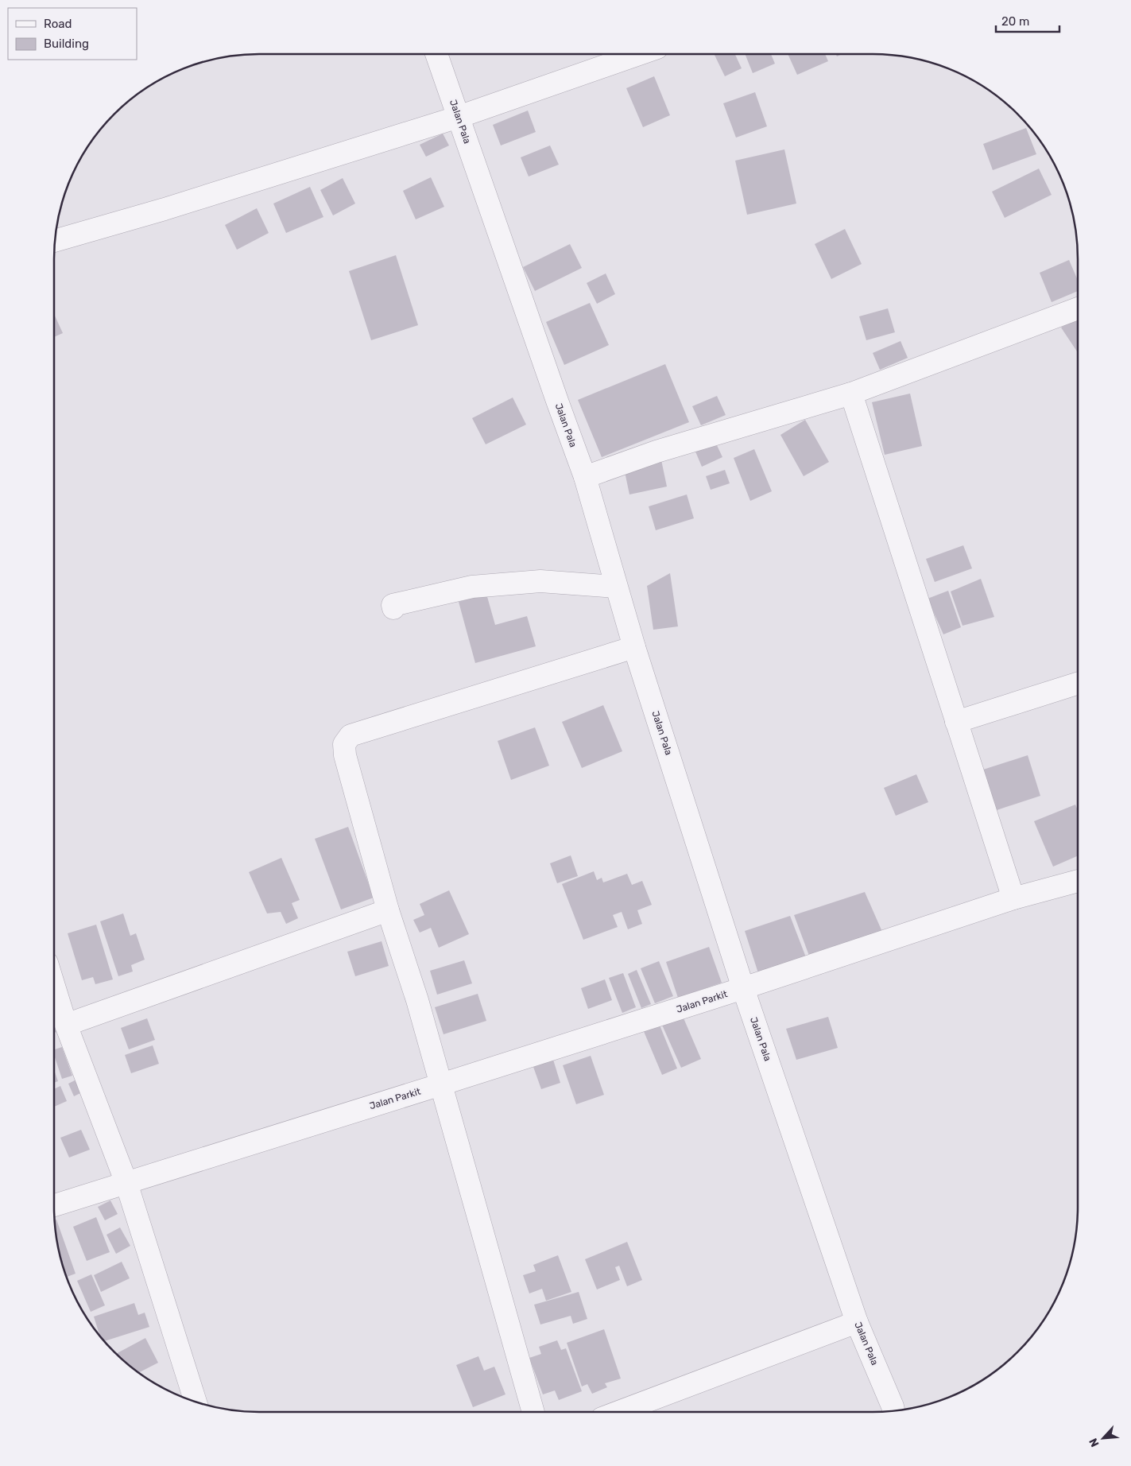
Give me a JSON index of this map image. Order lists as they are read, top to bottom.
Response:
{
  "streets": {
    "street": ["Jalan Pala", "Jalan Parkit"]
  },
  "crossings": [
    ["Jalan Pala", "Jalan Parkit"]
  ],
  "legend": ["Road", "Building"],
  "scale_bar": "20 m",
  "north": "bottom left"
}
